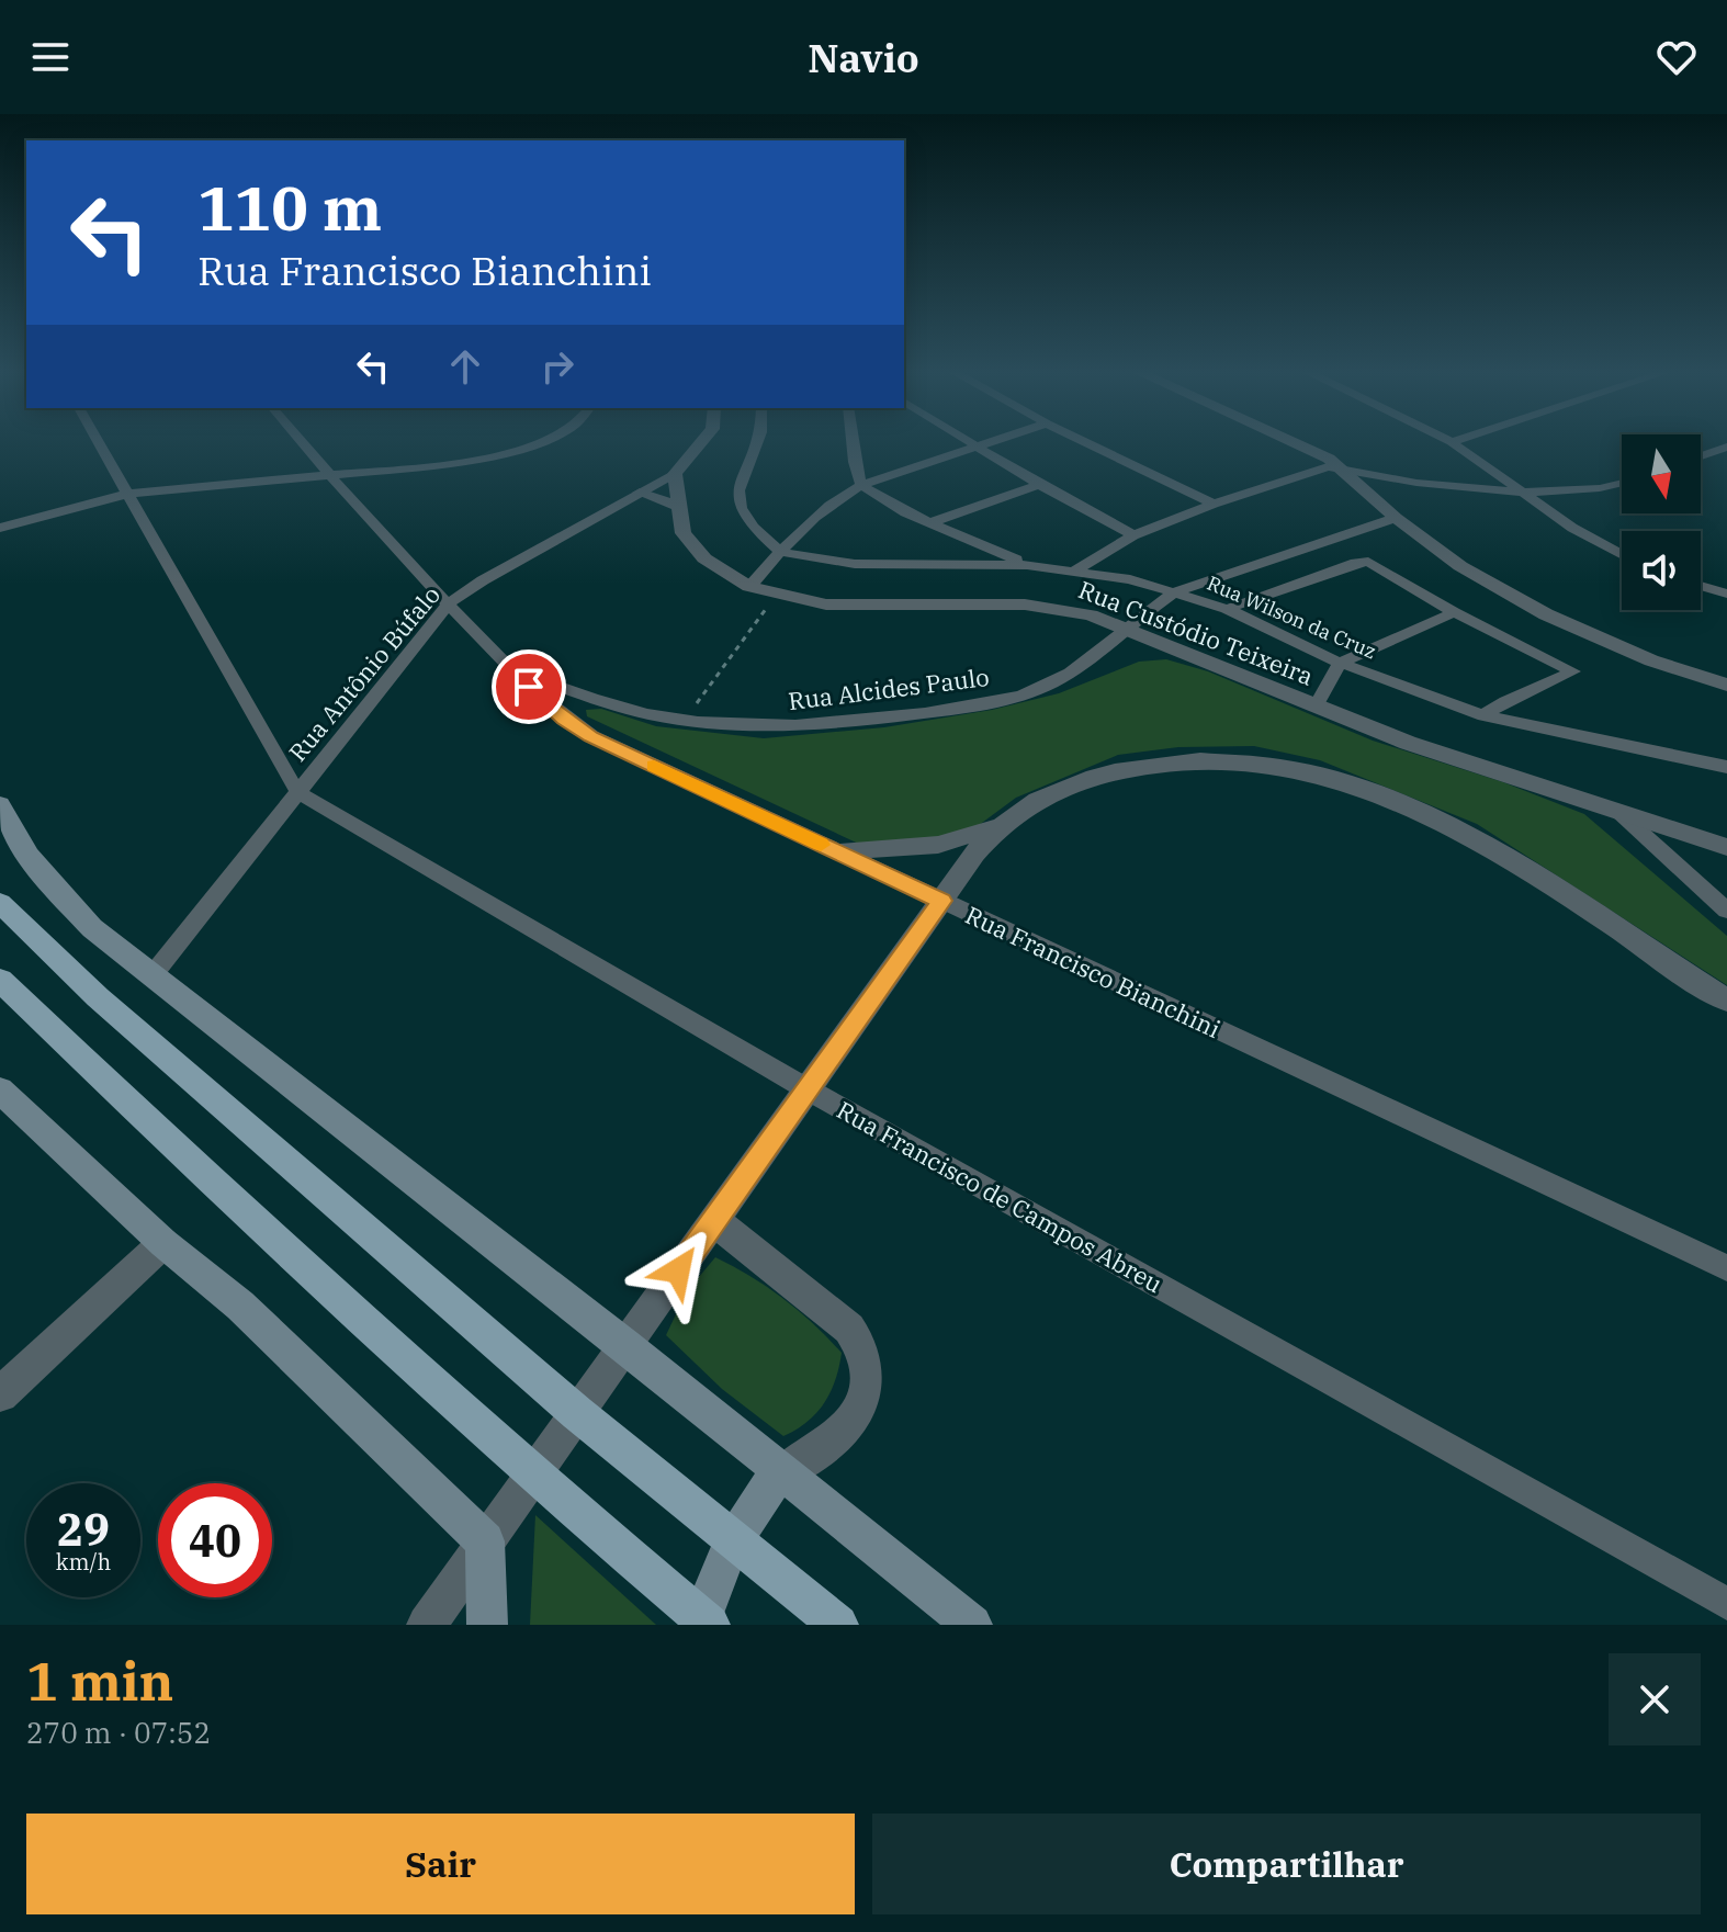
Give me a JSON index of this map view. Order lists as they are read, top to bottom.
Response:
{
  "streets": {
    "street": [
      "Rua Wilson da Cruz",
      "Rua Custódio Teixeira",
      "Rua Antônio Búfalo",
      "Rua Alcides Paulo",
      "Rua Francisco Bianchini",
      "Rua Francisco de Campos Abreu"
    ]
  },
  "crossings": [
    ["Rua Wilson da Cruz", "Rua Alcides Paulo"],
    ["Rua Custódio Teixeira", "Rua Antônio Búfalo"],
    ["Rua Custódio Teixeira", "Rua Alcides Paulo"],
    ["Rua Antônio Búfalo", "Rua Francisco Bianchini"],
    ["Rua Antônio Búfalo", "Rua Francisco de Campos Abreu"],
    ["Rua Alcides Paulo", "Rua Francisco Bianchini"]
  ],
  "north": "bottom",
  "page": {
    "header": "Navio",
    "turn": ["110 m", "Rua Francisco Bianchini"],
    "speed": "29 km/h",
    "limit": "40",
    "heading": ["1 min", "270 m · 07:52"],
    "buttons": ["Sair", "Compartilhar"]
  }
}
